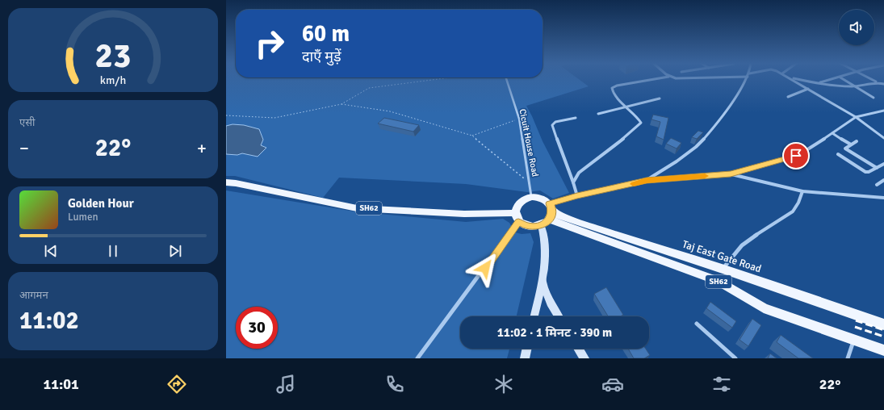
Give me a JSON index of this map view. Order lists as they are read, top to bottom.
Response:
{
  "streets": {
    "main road": ["SH62", "Taj East Gate Road"],
    "lane": ["Cicuit House Road"]
  },
  "crossings": [
    ["Cicuit House Road", "SH62"],
    ["Cicuit House Road", "Taj East Gate Road"],
    ["SH62", "Taj East Gate Road"]
  ],
  "page": {
    "turn": ["60 m", "दाएँ मुड़ें"],
    "tile": [
      "एसी",
      ["आगमन", "11:02"]
    ],
    "heat": ["−", "22°", "+"],
    "song": ["Golden Hour", "Lumen"],
    "limit": "30",
    "trip": "11:02 · 1 मिनट · 390 m",
    "tabs": ["11:01", "22°"],
    "gauge": ["23", "km/h"]
  }
}
